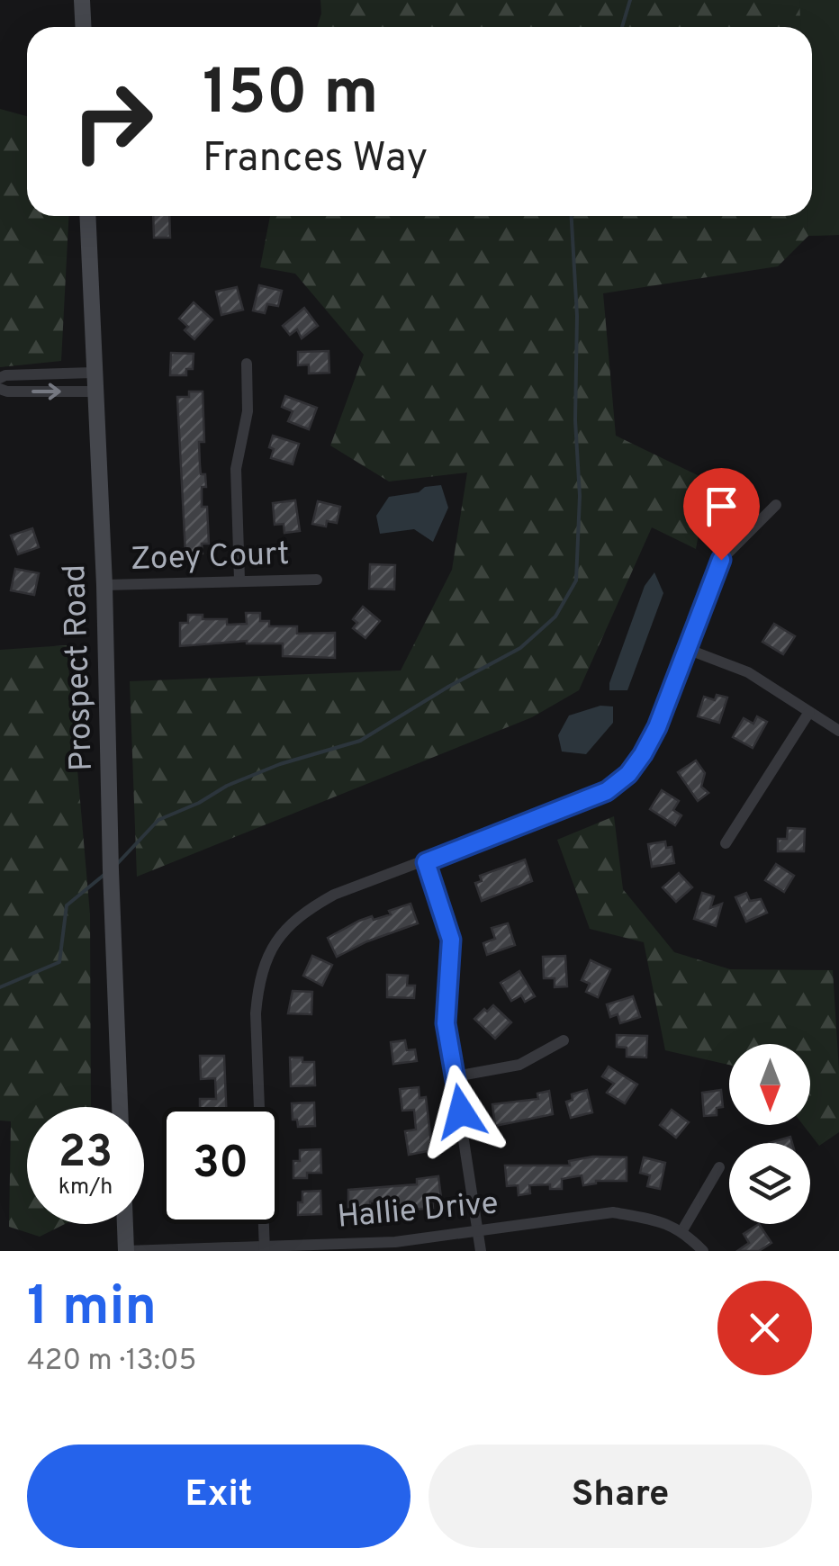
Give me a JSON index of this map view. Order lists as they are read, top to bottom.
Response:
{
  "streets": {
    "main road": ["Prospect Road"],
    "street": ["Zoey Court", "Hallie Drive"]
  },
  "crossings": [
    ["Zoey Court", "Prospect Road"]
  ],
  "north": "bottom",
  "page": {
    "turn": ["150 m", "Frances Way"],
    "speed": "23 km/h",
    "limit": "30",
    "heading": ["1 min", "420 m · 13:05"],
    "buttons": ["Exit", "Share"]
  }
}
